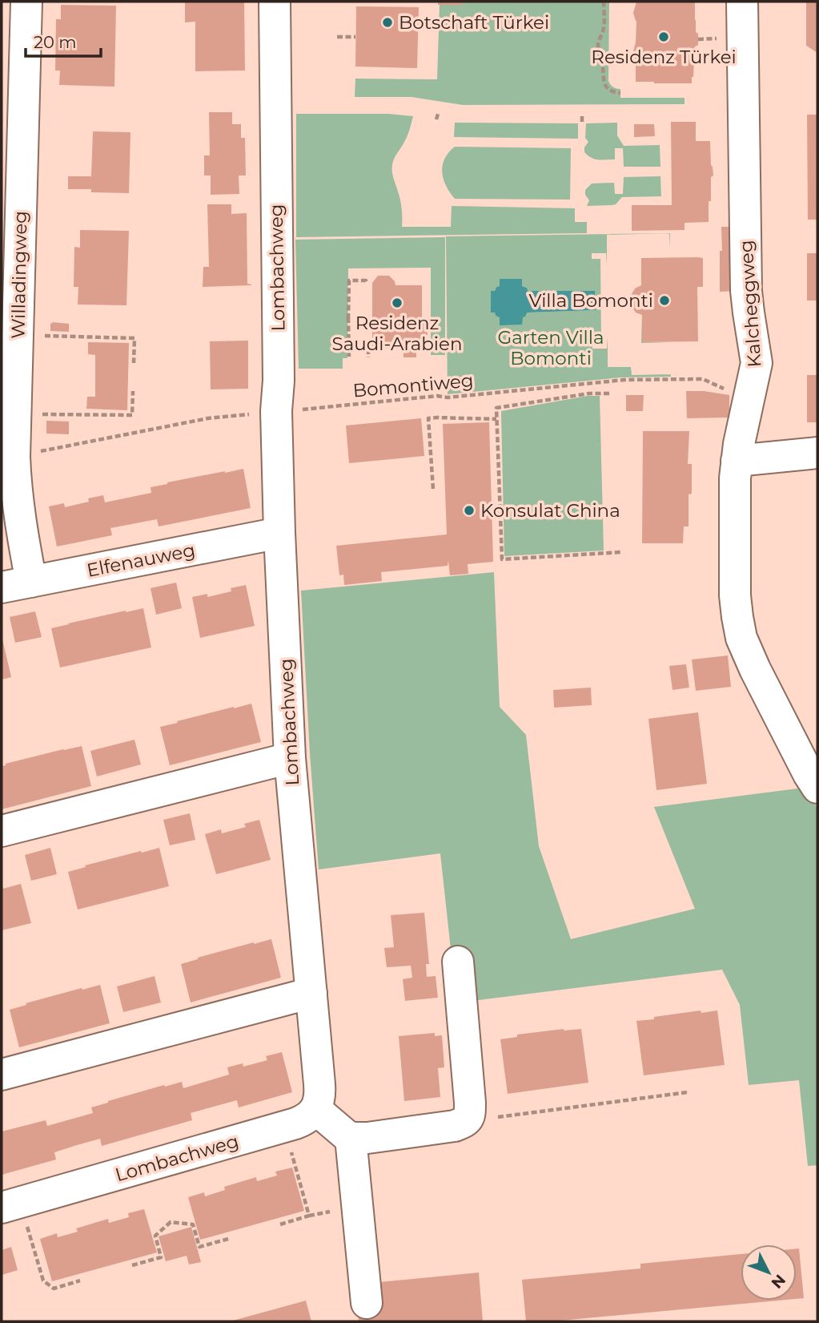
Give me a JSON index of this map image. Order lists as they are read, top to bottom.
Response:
{
  "streets": {
    "street": [
      "Lombachweg",
      "Willadingweg",
      "Kalcheggweg",
      "Elfenauweg"
    ],
    "path": ["Bomontiweg"]
  },
  "crossings": [
    ["Lombachweg", "Bomontiweg"],
    ["Lombachweg", "Elfenauweg"],
    ["Willadingweg", "Bomontiweg"],
    ["Willadingweg", "Elfenauweg"],
    ["Kalcheggweg", "Bomontiweg"]
  ],
  "parks": ["Garten Villa Bomonti"],
  "places": [
    "Botschaft Türkei",
    "Residenz Türkei",
    "Villa Bomonti",
    "Residenz Saudi-Arabien",
    "Konsulat China"
  ],
  "scale_bar": "20 m",
  "north": "bottom right"
}
